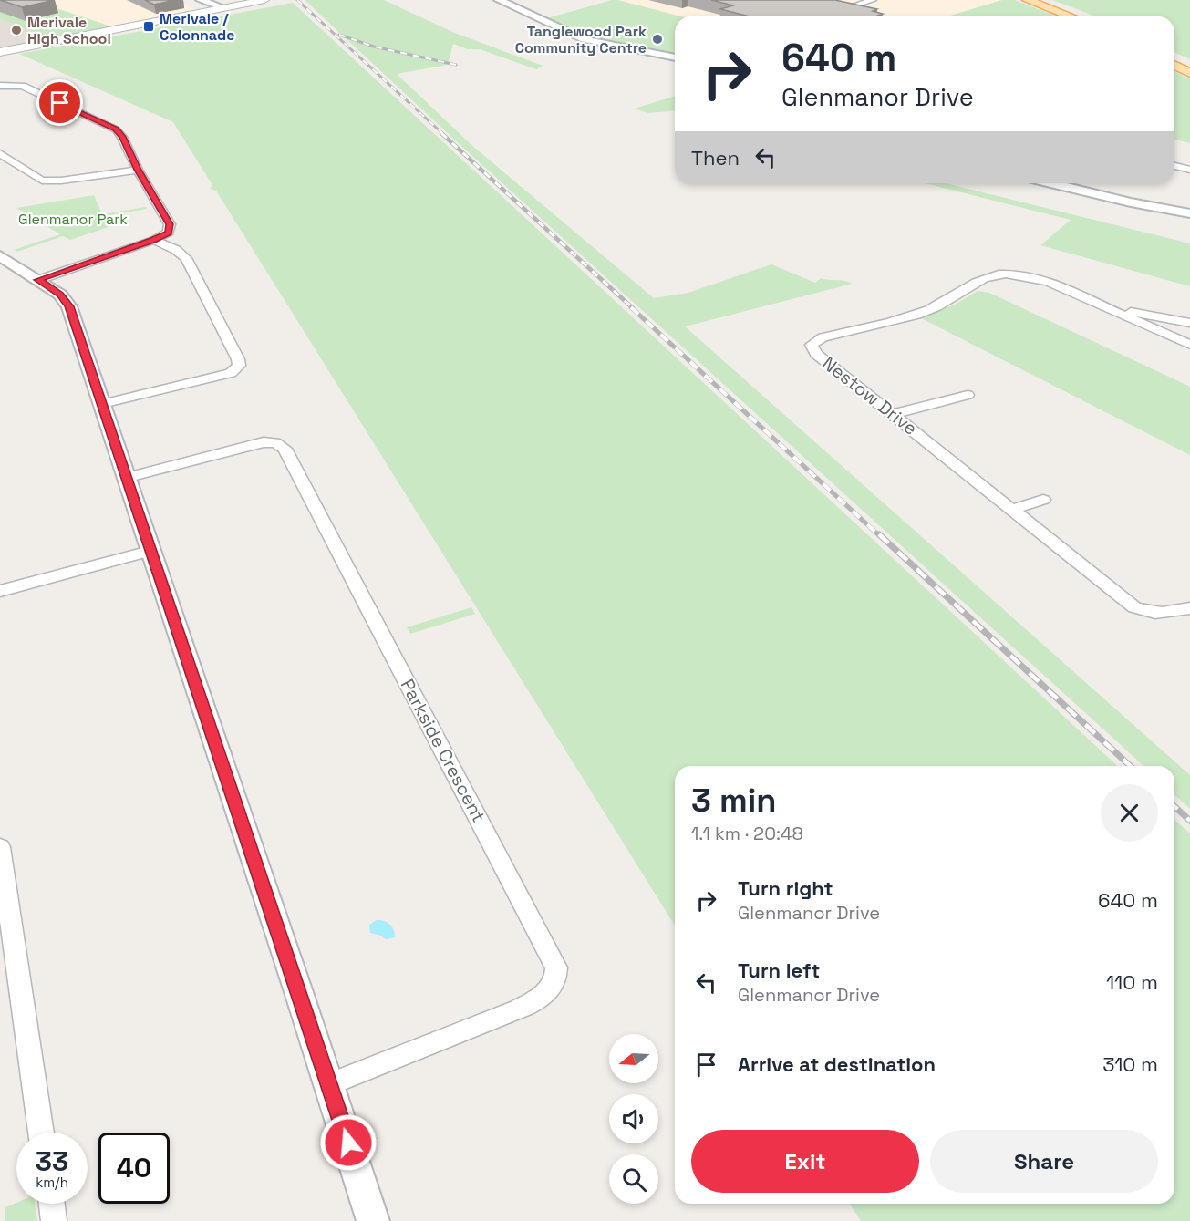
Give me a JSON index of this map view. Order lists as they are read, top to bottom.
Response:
{
  "streets": {
    "street": ["Nestow Drive", "Parkside Crescent"]
  },
  "parks": ["Glenmanor Park"],
  "places": {
    "transit": ["Merivale / Colonnade"],
    "other": ["Merivale High School", "Tanglewood Park Community Centre"]
  },
  "north": "left",
  "page": {
    "turn": ["640 m", "Glenmanor Drive"],
    "then": "Then",
    "heading": ["3 min", "1.1 km · 20:48"],
    "list": [
      {
        "name": "Turn right",
        "note": "Glenmanor Drive",
        "value": "640 m"
      },
      {
        "name": "Turn left",
        "note": "Glenmanor Drive",
        "value": "110 m"
      },
      {
        "name": "Arrive at destination",
        "value": "310 m"
      }
    ],
    "buttons": ["Exit", "Share"],
    "speed": "33 km/h",
    "limit": "40"
  }
}
